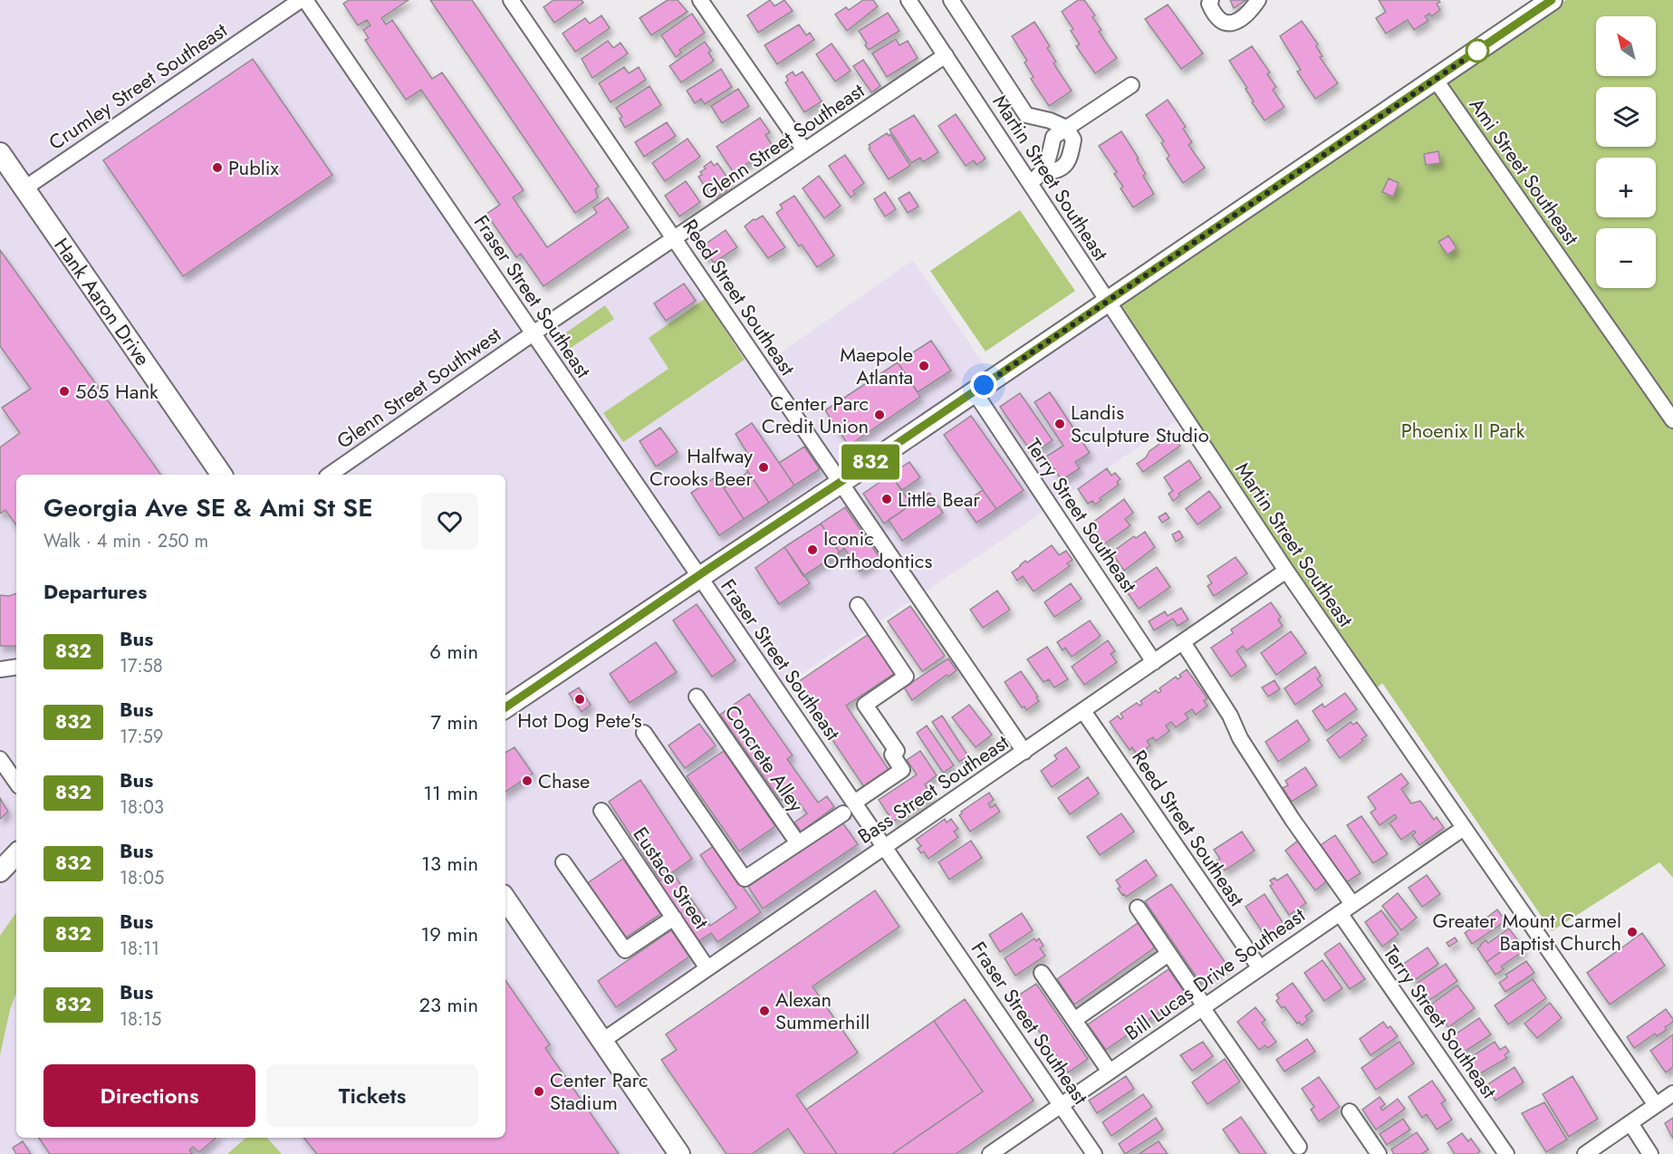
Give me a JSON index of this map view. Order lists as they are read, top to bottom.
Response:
{
  "streets": {
    "main road": ["Hank Aaron Drive"],
    "street": [
      "Crumley Street Southeast",
      "Glenn Street Southeast",
      "Ami Street Southeast",
      "Martin Street Southeast",
      "Fraser Street Southeast",
      "Reed Street Southeast",
      "Glenn Street Southwest",
      "Terry Street Southeast",
      "Concrete Alley",
      "Bass Street Southeast",
      "Eustace Street",
      "Bill Lucas Drive Southeast"
    ]
  },
  "crossings": [
    ["Crumley Street Southeast", "Hank Aaron Drive"],
    ["Glenn Street Southeast", "Martin Street Southeast"],
    ["Glenn Street Southeast", "Fraser Street Southeast"],
    ["Glenn Street Southeast", "Reed Street Southeast"],
    ["Glenn Street Southeast", "Glenn Street Southwest"],
    ["Martin Street Southeast", "Bass Street Southeast"],
    ["Martin Street Southeast", "Bill Lucas Drive Southeast"],
    ["Fraser Street Southeast", "Glenn Street Southwest"],
    ["Fraser Street Southeast", "Bass Street Southeast"],
    ["Fraser Street Southeast", "Bill Lucas Drive Southeast"],
    ["Reed Street Southeast", "Bass Street Southeast"],
    ["Reed Street Southeast", "Bill Lucas Drive Southeast"],
    ["Terry Street Southeast", "Bass Street Southeast"],
    ["Terry Street Southeast", "Bill Lucas Drive Southeast"],
    ["Bass Street Southeast", "Eustace Street"]
  ],
  "parks": ["Phoenix II Park"],
  "places": [
    "Publix",
    "Maepole Atlanta",
    "565 Hank",
    "Center Parc Credit Union",
    "Landis Sculpture Studio",
    "Halfway Crooks Beer",
    "Little Bear",
    "Iconic Orthodontics",
    "Hot Dog Pete's",
    "Chase",
    "Greater Mount Carmel Baptist Church",
    "Alexan Summerhill",
    "Center Parc Stadium"
  ],
  "lines": ["bus line 832"],
  "north": "top left",
  "page": {
    "on_map": "832",
    "map_buttons": ["+", "−"],
    "heading": [
      ["Georgia Ave SE & Ami St SE", "Walk · 4 min · 250 m"],
      "Departures"
    ],
    "list": [
      {
        "mark": "832",
        "name": "Bus",
        "note": "17:58",
        "value": "6 min"
      },
      {
        "mark": "832",
        "name": "Bus",
        "note": "17:59",
        "value": "7 min"
      },
      {
        "mark": "832",
        "name": "Bus",
        "note": "18:03",
        "value": "11 min"
      },
      {
        "mark": "832",
        "name": "Bus",
        "note": "18:05",
        "value": "13 min"
      },
      {
        "mark": "832",
        "name": "Bus",
        "note": "18:11",
        "value": "19 min"
      },
      {
        "mark": "832",
        "name": "Bus",
        "note": "18:15",
        "value": "23 min"
      }
    ],
    "buttons": ["Directions", "Tickets"]
  }
}
